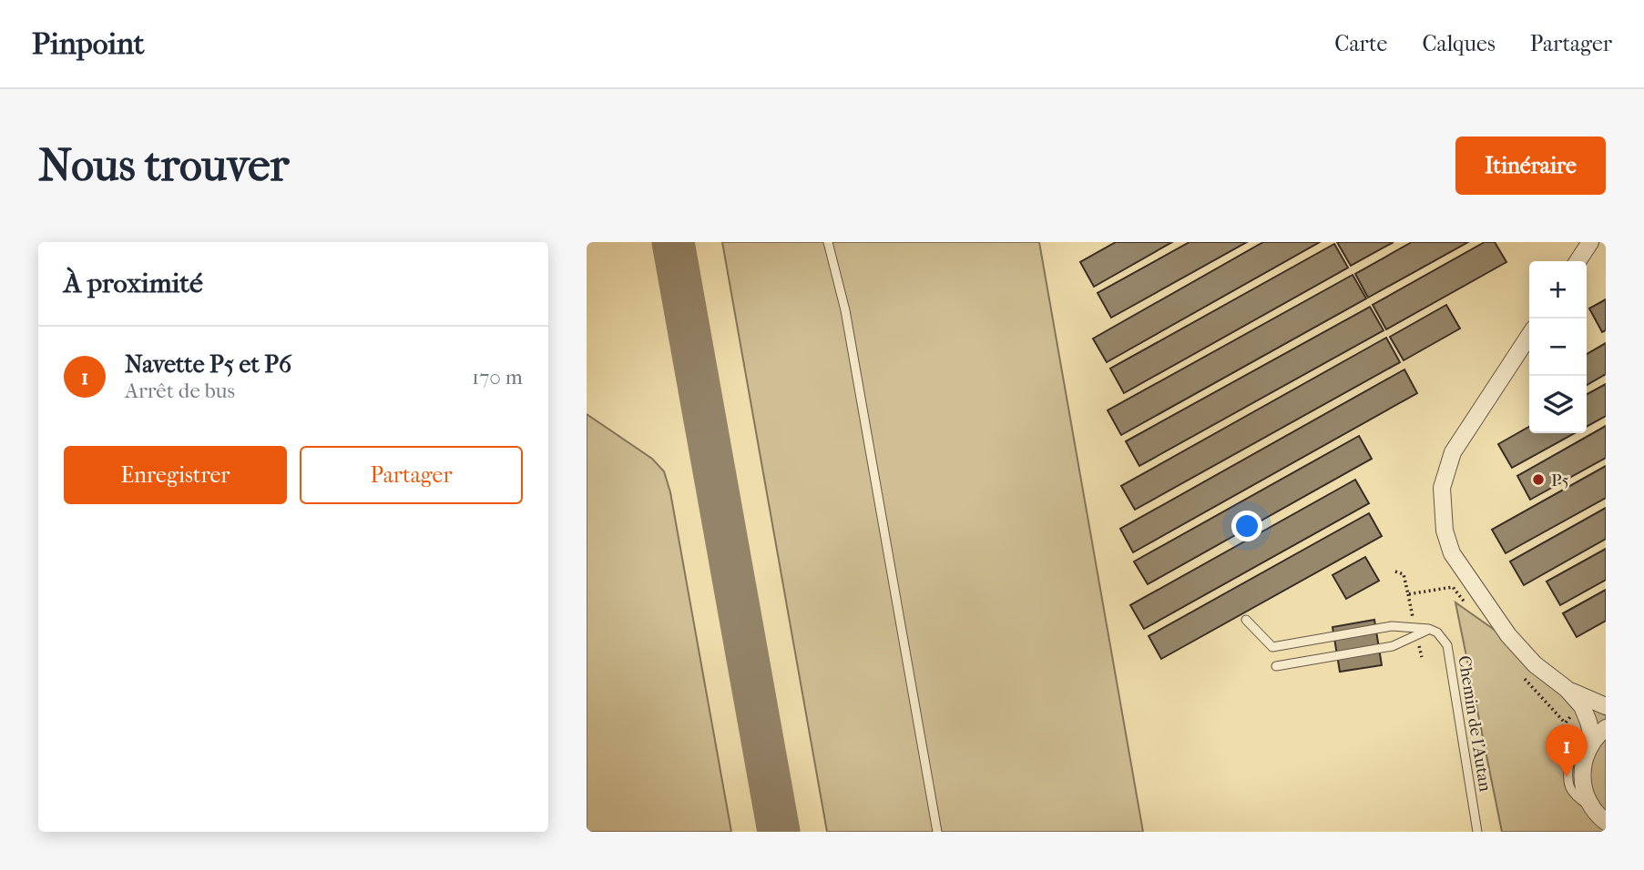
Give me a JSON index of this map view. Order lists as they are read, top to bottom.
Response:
{
  "streets": {
    "lane": ["Chemin de l'Autan"]
  },
  "places": ["P5"],
  "page": {
    "header": "Pinpoint",
    "nav": ["Carte", "Calques", "Partager"],
    "buttons": [
      "Itinéraire",
      ["Enregistrer", "Partager"]
    ],
    "title": "Nous trouver",
    "heading": "À proximité",
    "map_buttons": ["+", "−"],
    "list": [
      {
        "mark": "1",
        "name": "Navette P5 et P6",
        "note": "Arrêt de bus",
        "value": "170 m"
      }
    ],
    "pins": "1"
  }
}
